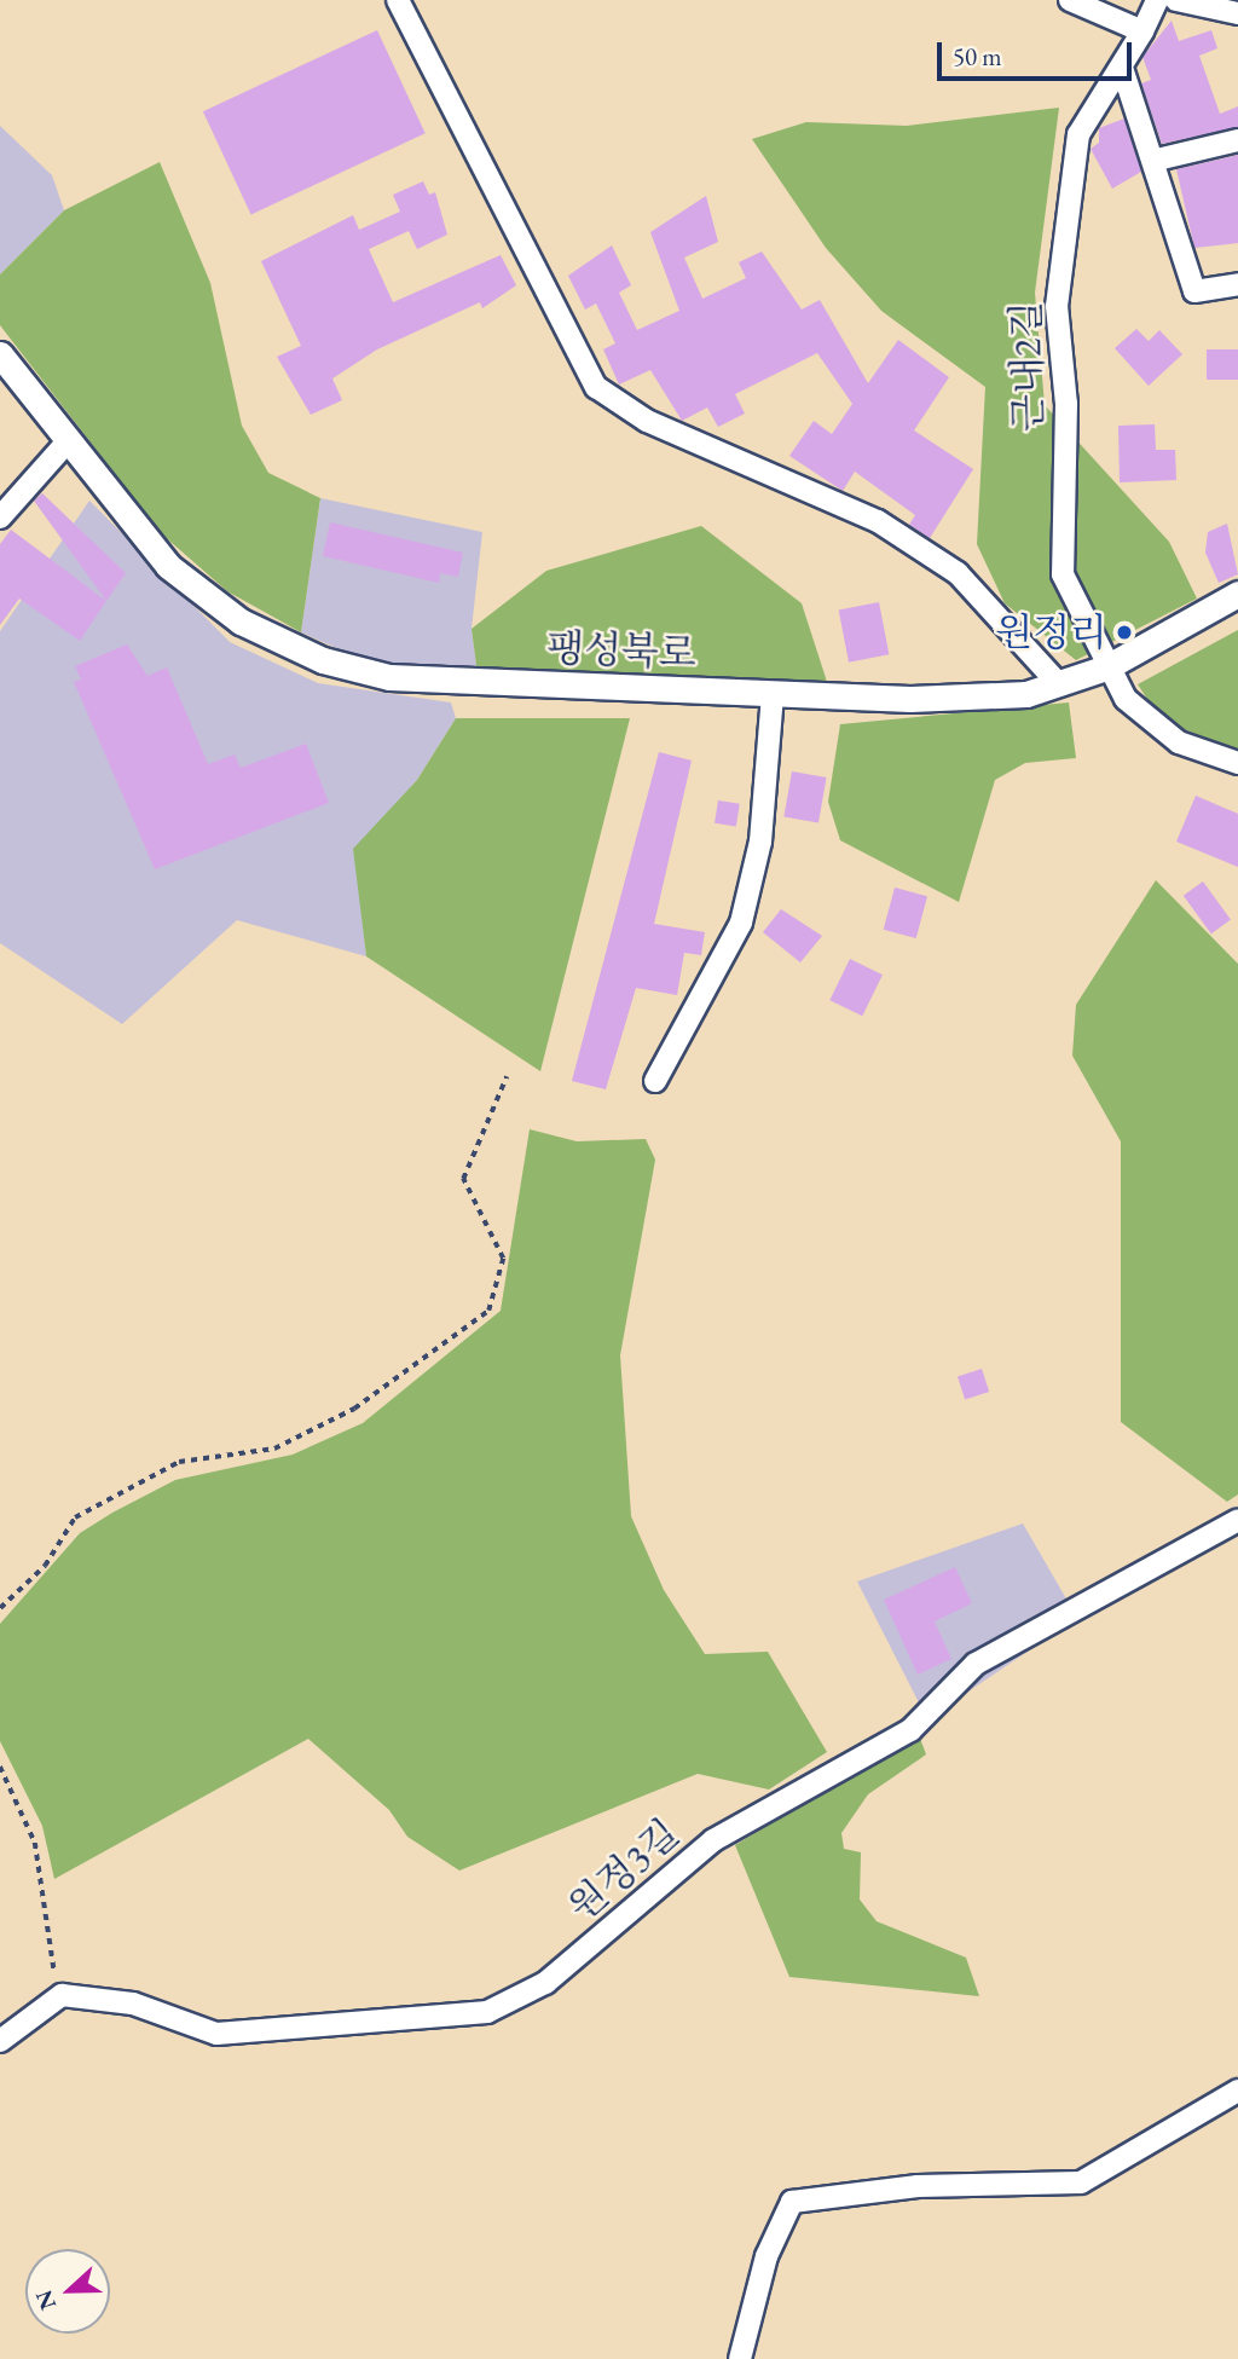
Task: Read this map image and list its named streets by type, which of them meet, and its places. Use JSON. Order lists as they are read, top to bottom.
{
  "streets": {
    "street": ["근내2길", "팽성북로", "원정3길"]
  },
  "crossings": [
    ["근내2길", "팽성북로"]
  ],
  "places": ["원정리"],
  "scale_bar": "50 m",
  "north": "left"
}
